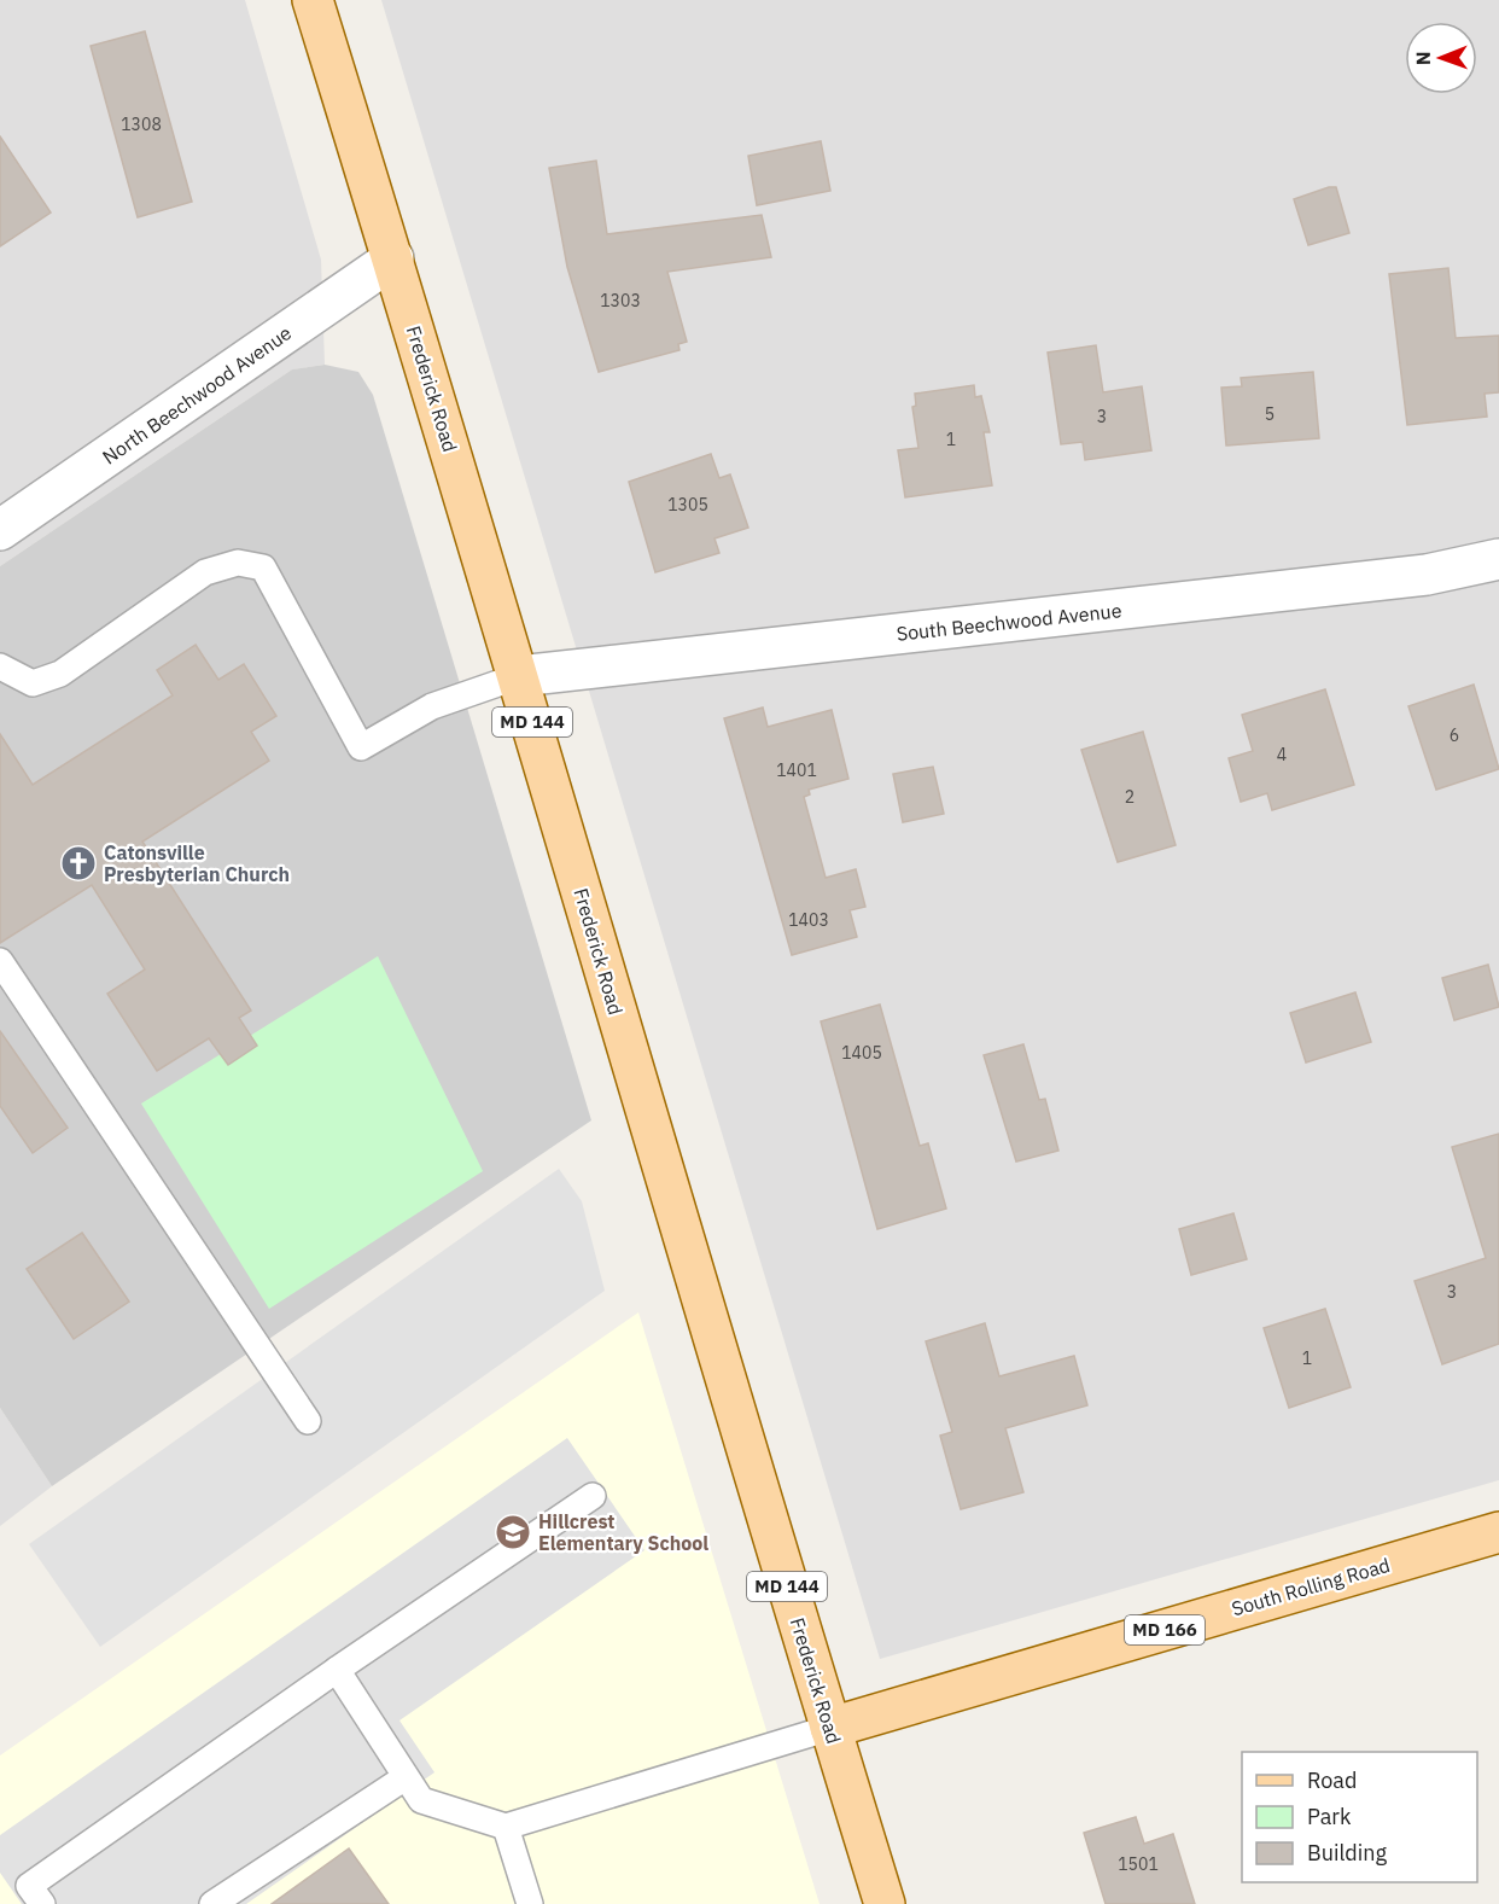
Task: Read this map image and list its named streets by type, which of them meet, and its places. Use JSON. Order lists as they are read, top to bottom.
{
  "streets": {
    "main road": [
      "Frederick Road",
      "MD 144",
      "South Rolling Road",
      "MD 166"
    ],
    "street": ["North Beechwood Avenue", "South Beechwood Avenue"]
  },
  "crossings": [
    ["Frederick Road", "North Beechwood Avenue"],
    ["Frederick Road", "South Beechwood Avenue"],
    ["Frederick Road", "South Rolling Road"]
  ],
  "places": {
    "church": ["Catonsville Presbyterian Church"],
    "school or university": ["Hillcrest Elementary School"]
  },
  "house_numbers": [
    "1308",
    "1303",
    "5",
    "3",
    "1",
    "1305",
    "6",
    "4",
    "1401",
    "2",
    "1403",
    "1405",
    "3",
    "1",
    "1501"
  ],
  "legend": ["Road", "Park", "Building"],
  "north": "left"
}
